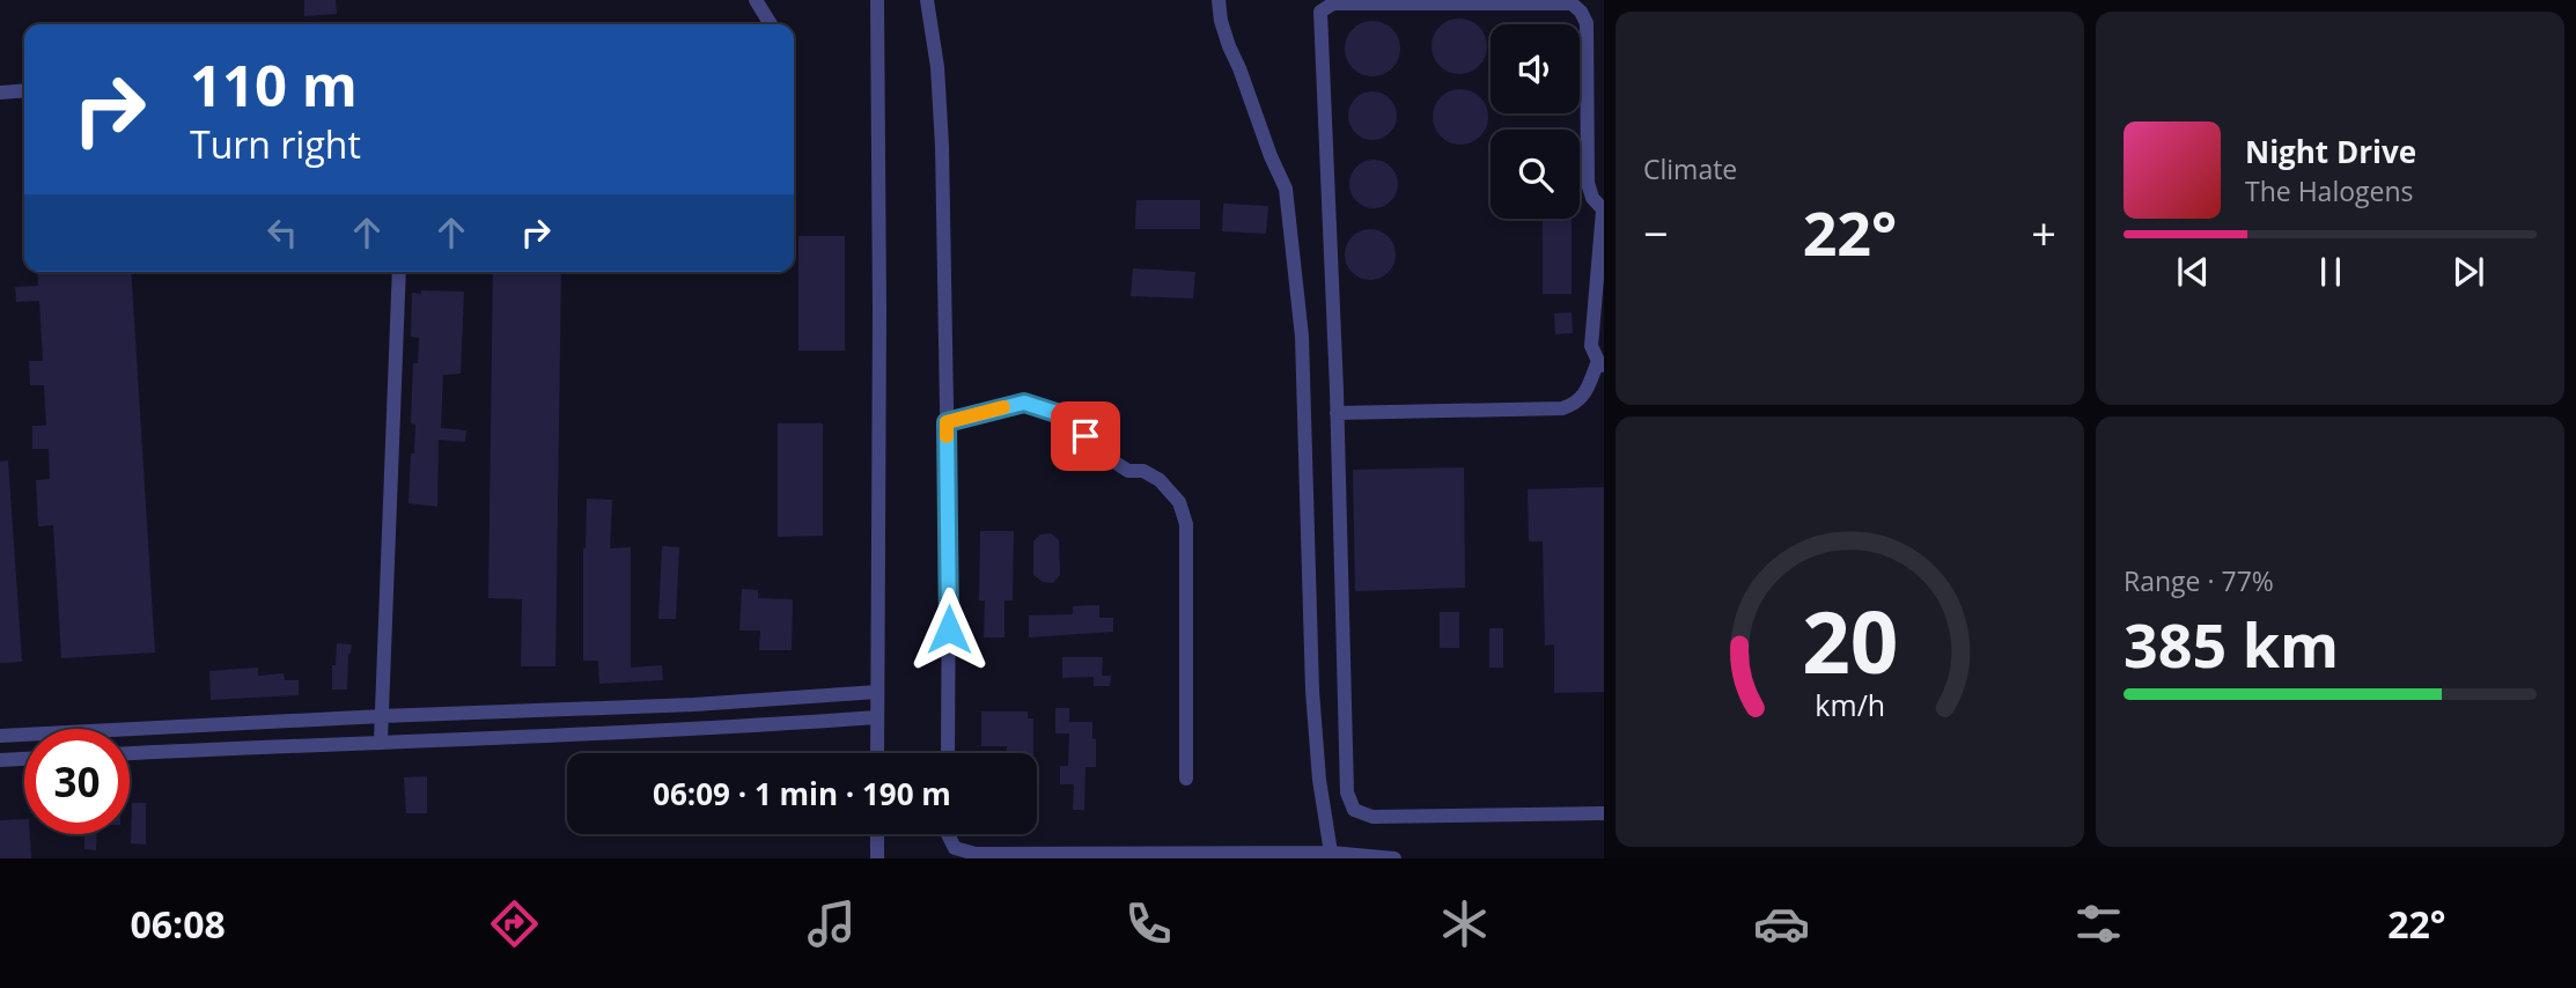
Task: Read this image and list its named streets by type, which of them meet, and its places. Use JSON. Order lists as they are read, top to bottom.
{
  "page": {
    "tile": [
      "Climate",
      ["Range · 77%", "385 km"]
    ],
    "turn": ["110 m", "Turn right"],
    "song": ["Night Drive", "The Halogens"],
    "heat": ["−", "22°", "+"],
    "limit": "30",
    "trip": "06:09 · 1 min · 190 m",
    "tabs": ["06:08", "22°"],
    "gauge": ["20", "km/h"]
  }
}
